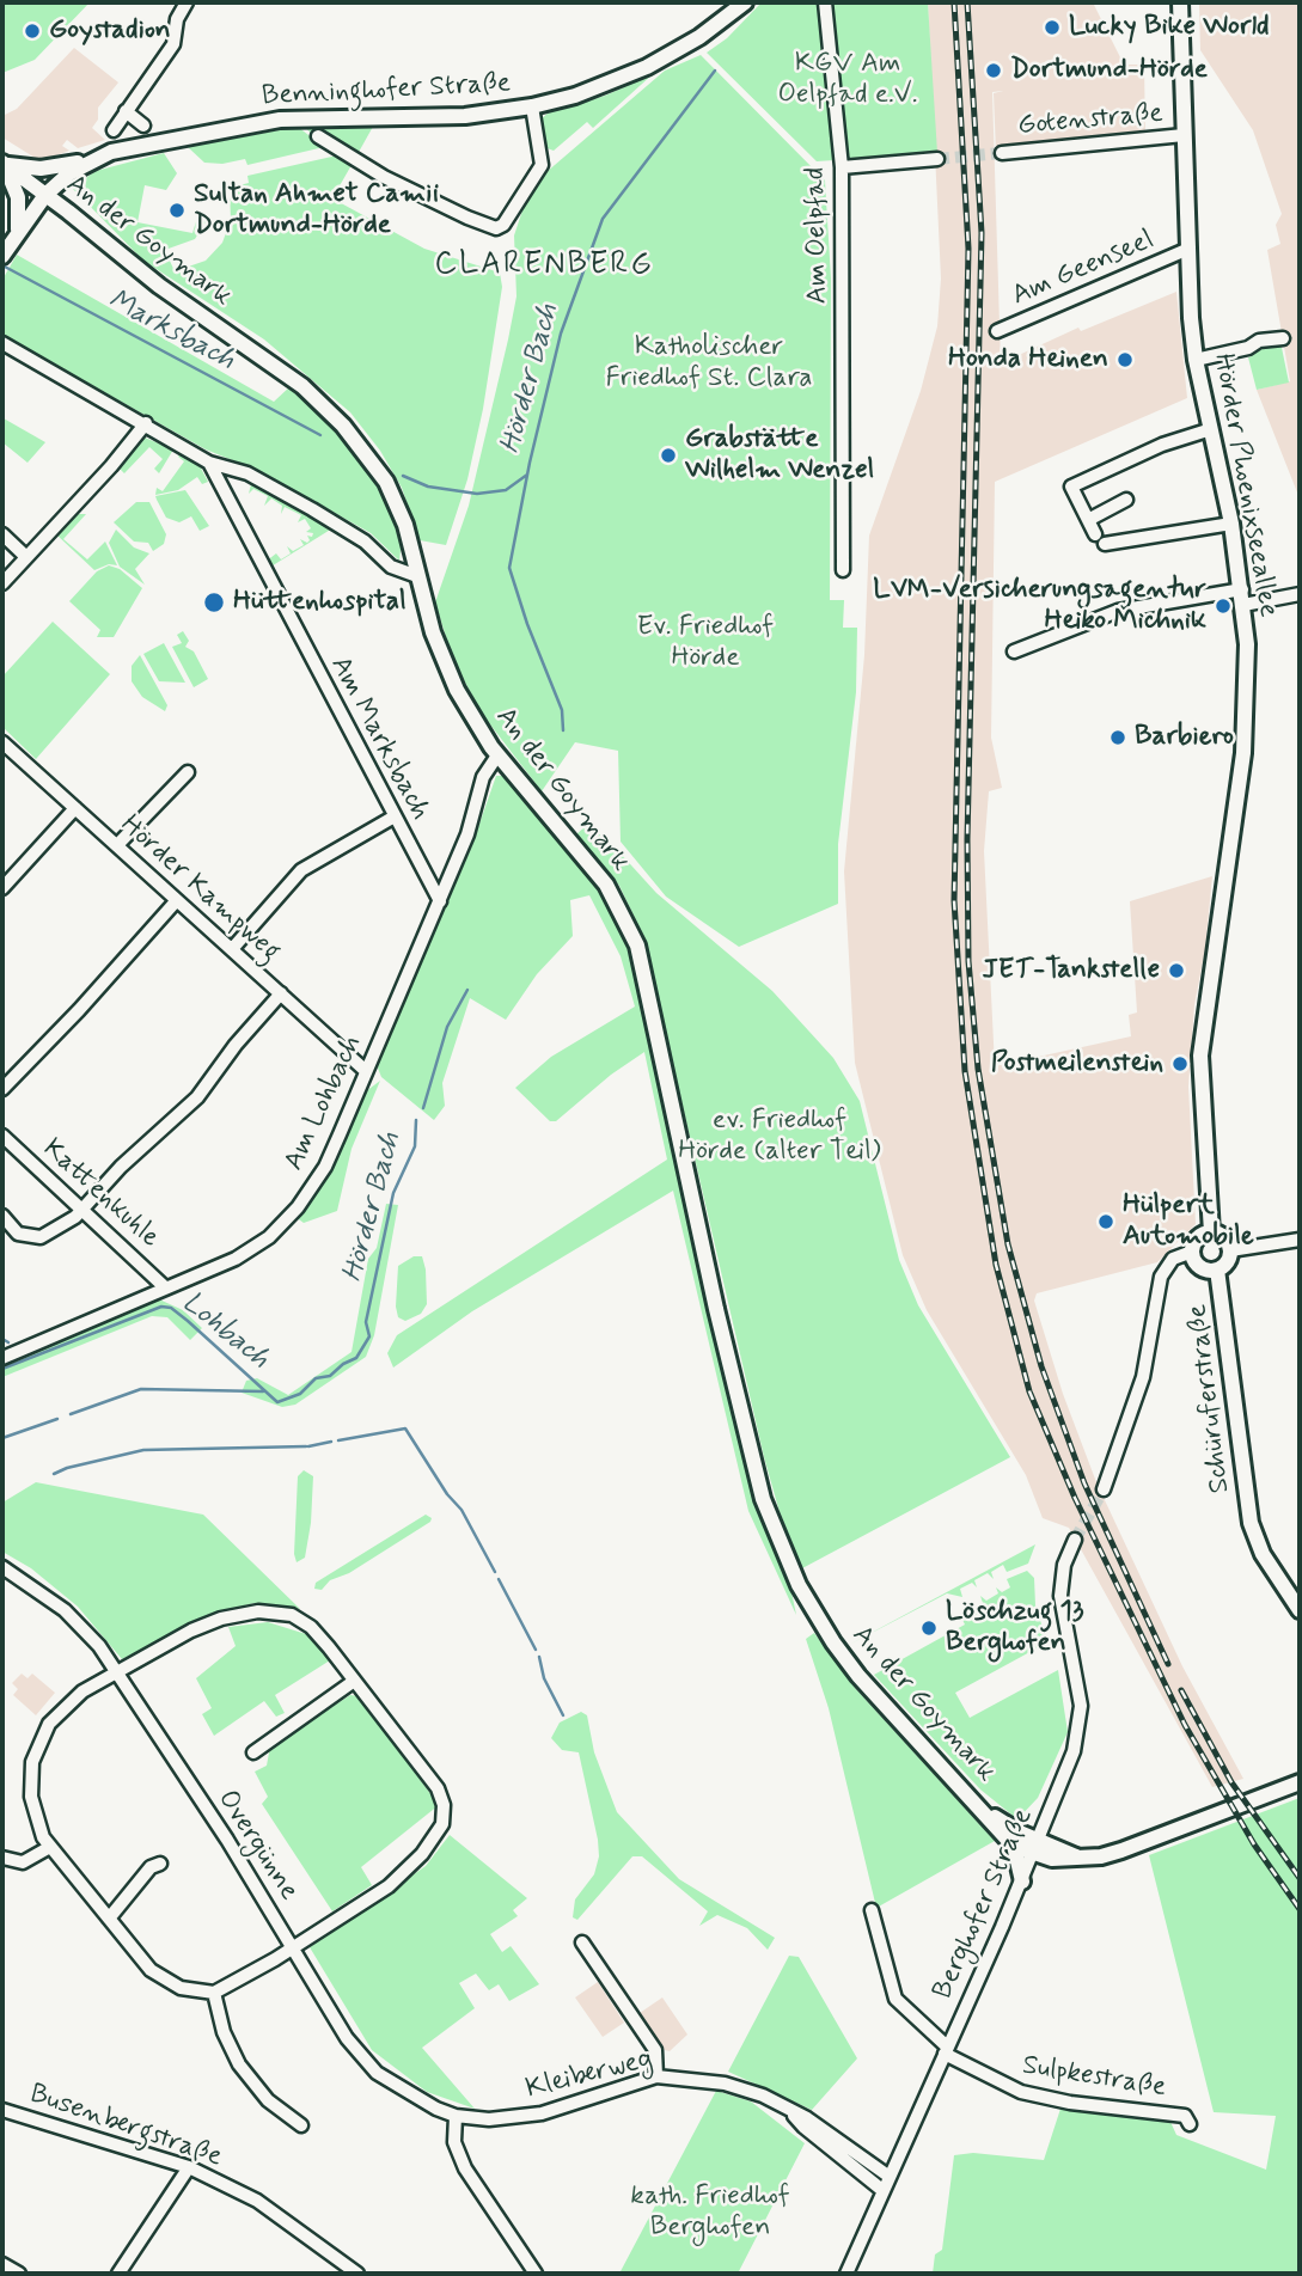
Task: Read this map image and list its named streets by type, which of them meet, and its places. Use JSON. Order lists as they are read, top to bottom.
{
  "streets": {
    "main road": [
      "Benninghofer Straße",
      "An der Goymark",
      "Hörder Phoenixseeallee",
      "Schüruferstraße"
    ],
    "street": [
      "Gotenstraße",
      "Am Oelpfad",
      "Am Geenseel",
      "Am Marksbach",
      "Hörder Kampweg",
      "Am Lohbach",
      "Kattenkuhle",
      "Overgünne",
      "Berghofer Straße",
      "Kleiberweg",
      "Sulpkestraße",
      "Busenbergstraße"
    ]
  },
  "crossings": [
    ["Benninghofer Straße", "An der Goymark"],
    ["Gotenstraße", "Hörder Phoenixseeallee"],
    ["An der Goymark", "Am Lohbach"],
    ["An der Goymark", "Berghofer Straße"],
    ["Am Geenseel", "Hörder Phoenixseeallee"],
    ["Hörder Phoenixseeallee", "Schüruferstraße"],
    ["Am Marksbach", "Am Lohbach"],
    ["Hörder Kampweg", "Am Lohbach"],
    ["Am Lohbach", "Kattenkuhle"],
    ["Overgünne", "Kleiberweg"],
    ["Berghofer Straße", "Kleiberweg"],
    ["Berghofer Straße", "Sulpkestraße"]
  ],
  "districts": ["CLARENBERG"],
  "water": ["Marksbach", "Hörder Bach", "Lohbach"],
  "parks": [
    "KGV Am Oelpfad e.V.",
    "Katholischer Friedhof St. Clara",
    "Ev. Friedhof Hörde",
    "ev. Friedhof Hörde (alter Teil)",
    "kath. Friedhof Berghofen"
  ],
  "places": [
    "Lucky Bike World",
    "Goystadion",
    "Dortmund-Hörde",
    "Sultan Ahmet Camii Dortmund-Hörde",
    "Honda Heinen",
    "Grabstätte Wilhelm Wenzel",
    "Hüttenhospital",
    "LVM-Versicherungsagentur Heiko Michnik",
    "Barbiero",
    "JET-Tankstelle",
    "Postmeilenstein",
    "Hülpert Automobile",
    "Löschzug 13 Berghofen"
  ]
}
